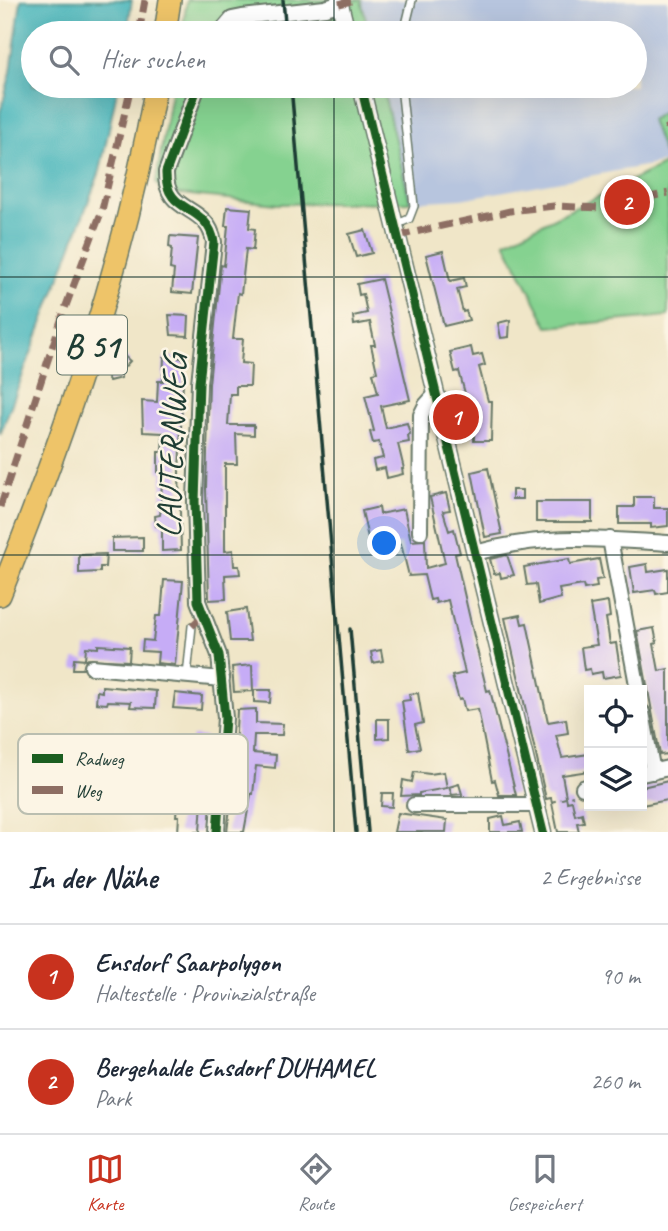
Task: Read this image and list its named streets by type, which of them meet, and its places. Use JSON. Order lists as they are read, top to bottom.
{
  "streets": {
    "main road": ["B 51"],
    "street": ["LAUTERNWEG"]
  },
  "legend": ["Radweg", "Weg"],
  "page": {
    "search": "Hier suchen",
    "pins": ["2", "1"],
    "heading": ["In der Nähe", "2 Ergebnisse"],
    "list": [
      {
        "mark": "1",
        "name": "Ensdorf Saarpolygon",
        "note": "Haltestelle · Provinzialstraße",
        "value": "90 m"
      },
      {
        "mark": "2",
        "name": "Bergehalde Ensdorf DUHAMEL",
        "note": "Park",
        "value": "260 m"
      }
    ],
    "nav": ["Karte", "Route", "Gespeichert"]
  }
}
